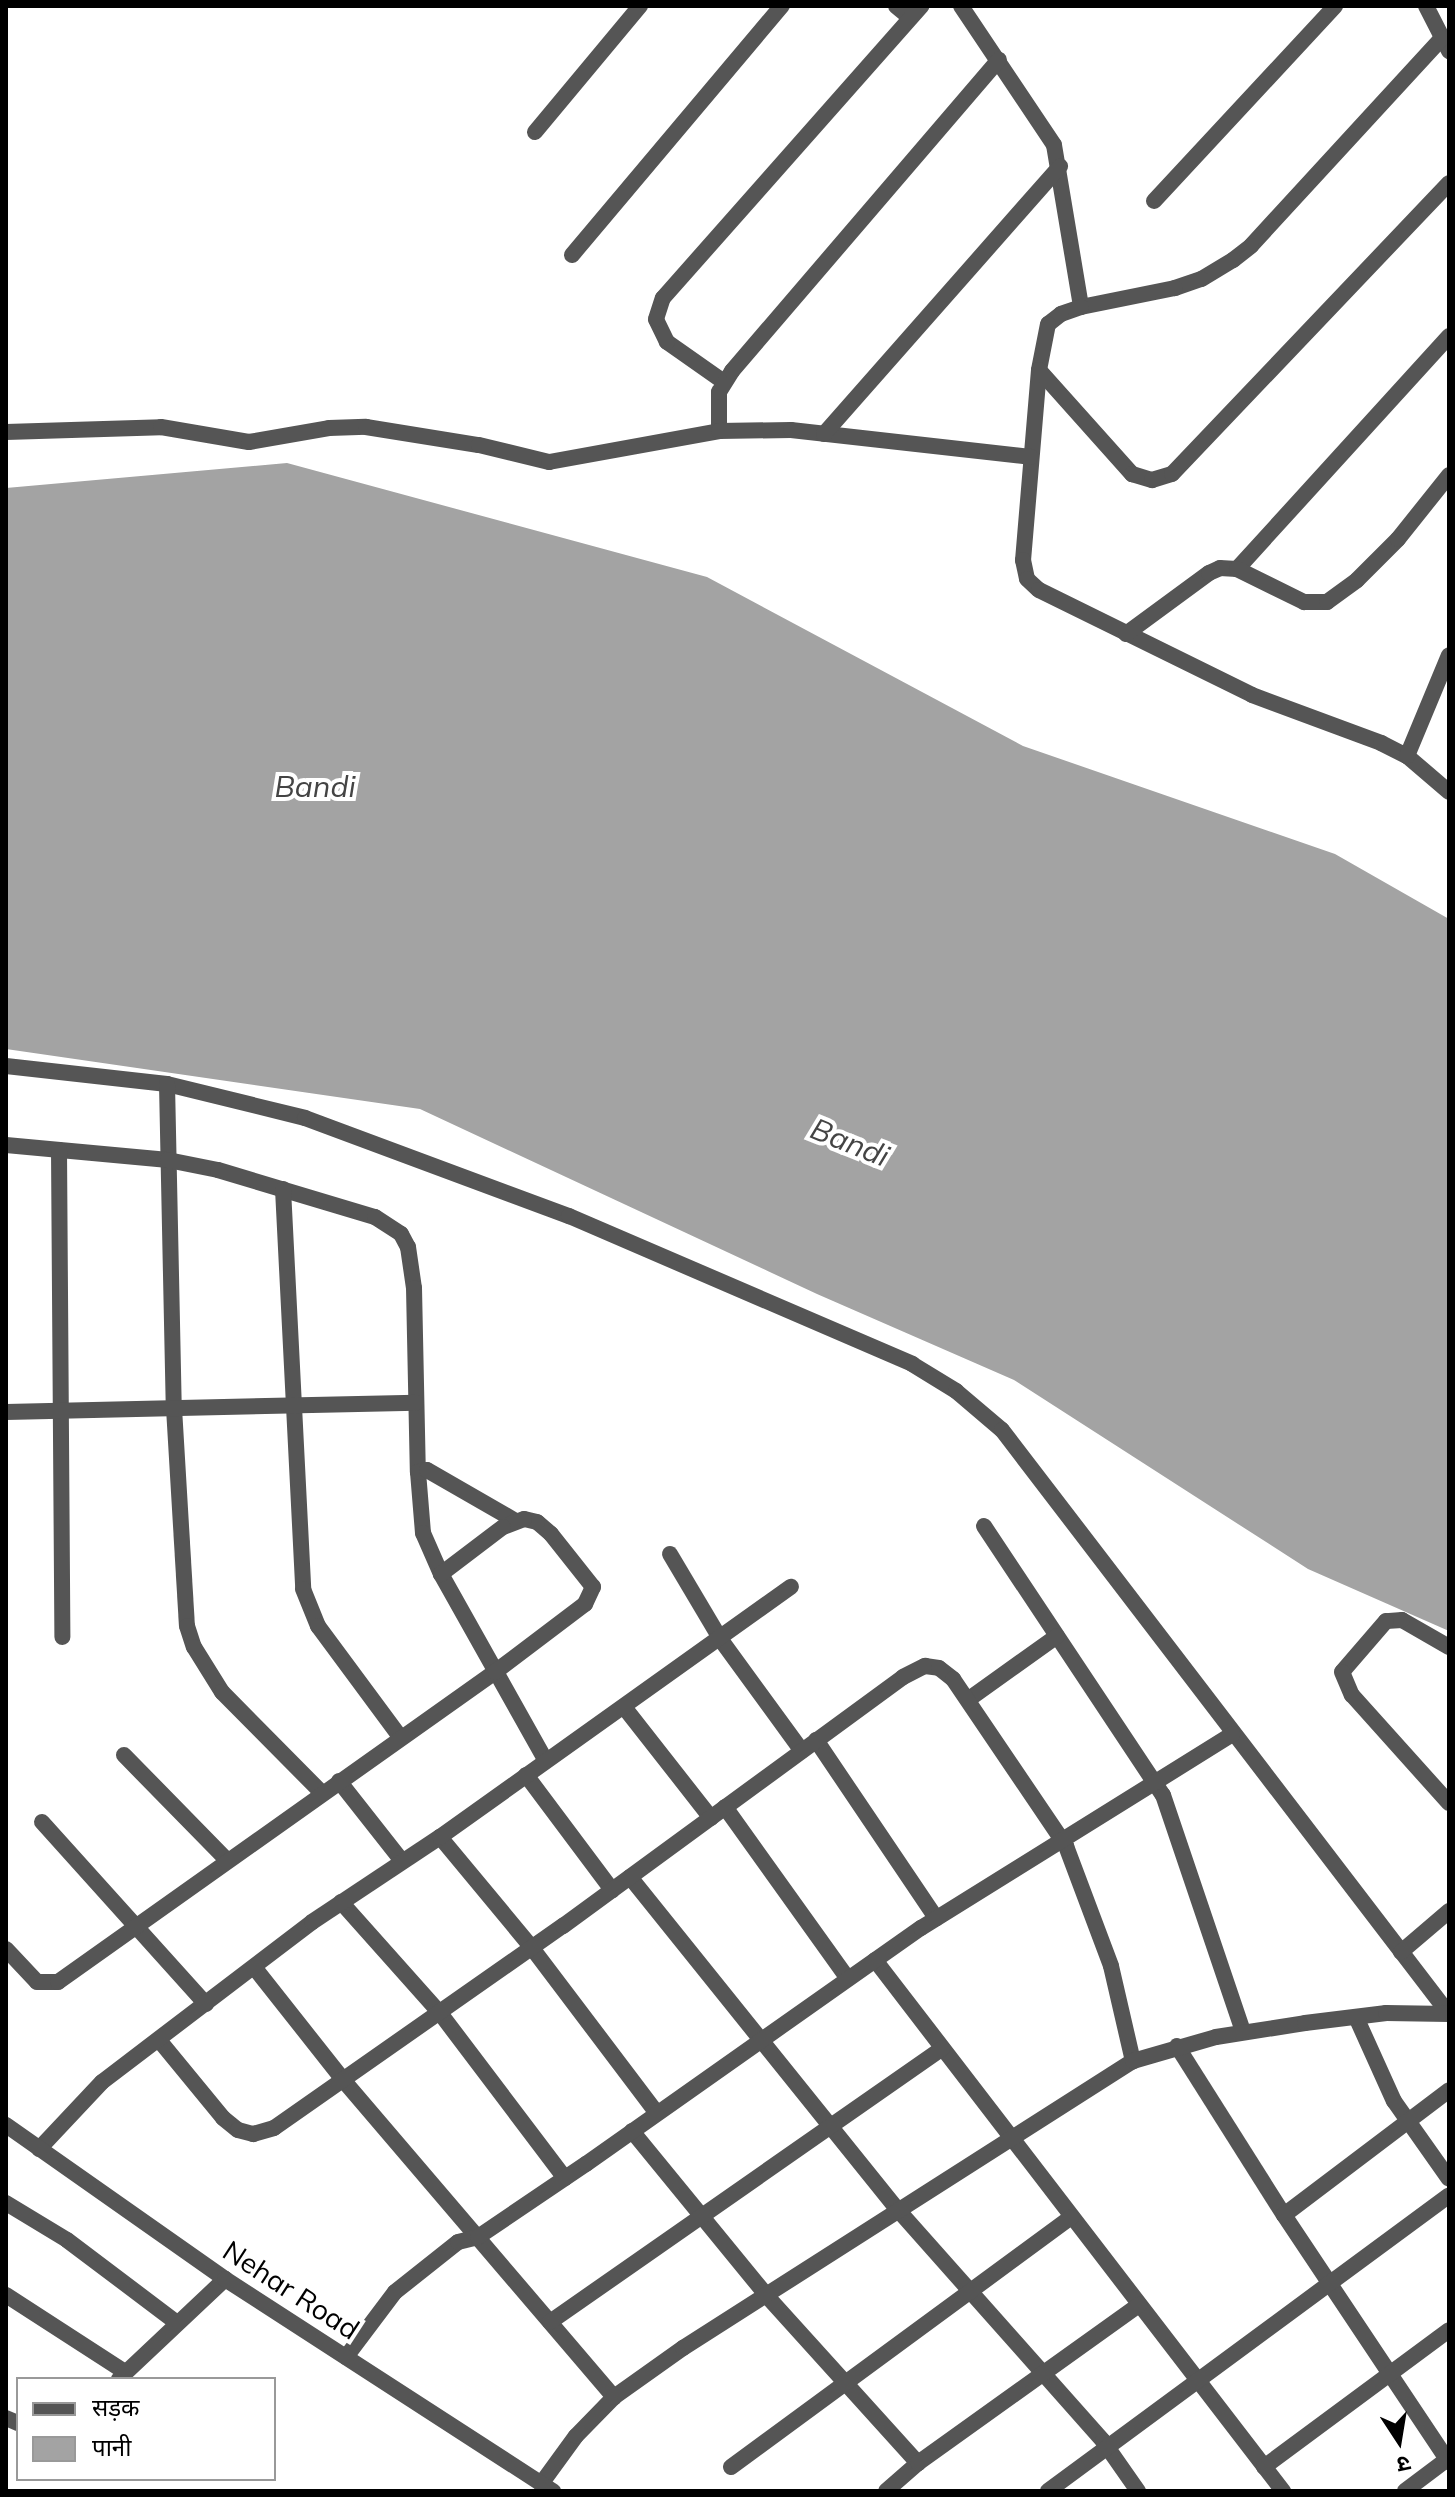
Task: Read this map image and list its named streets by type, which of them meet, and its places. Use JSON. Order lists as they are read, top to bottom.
{
  "streets": {
    "street": ["Nehar Road"]
  },
  "water": ["Bandi"],
  "legend": ["सड़क", "पानी"],
  "north": "bottom"
}
